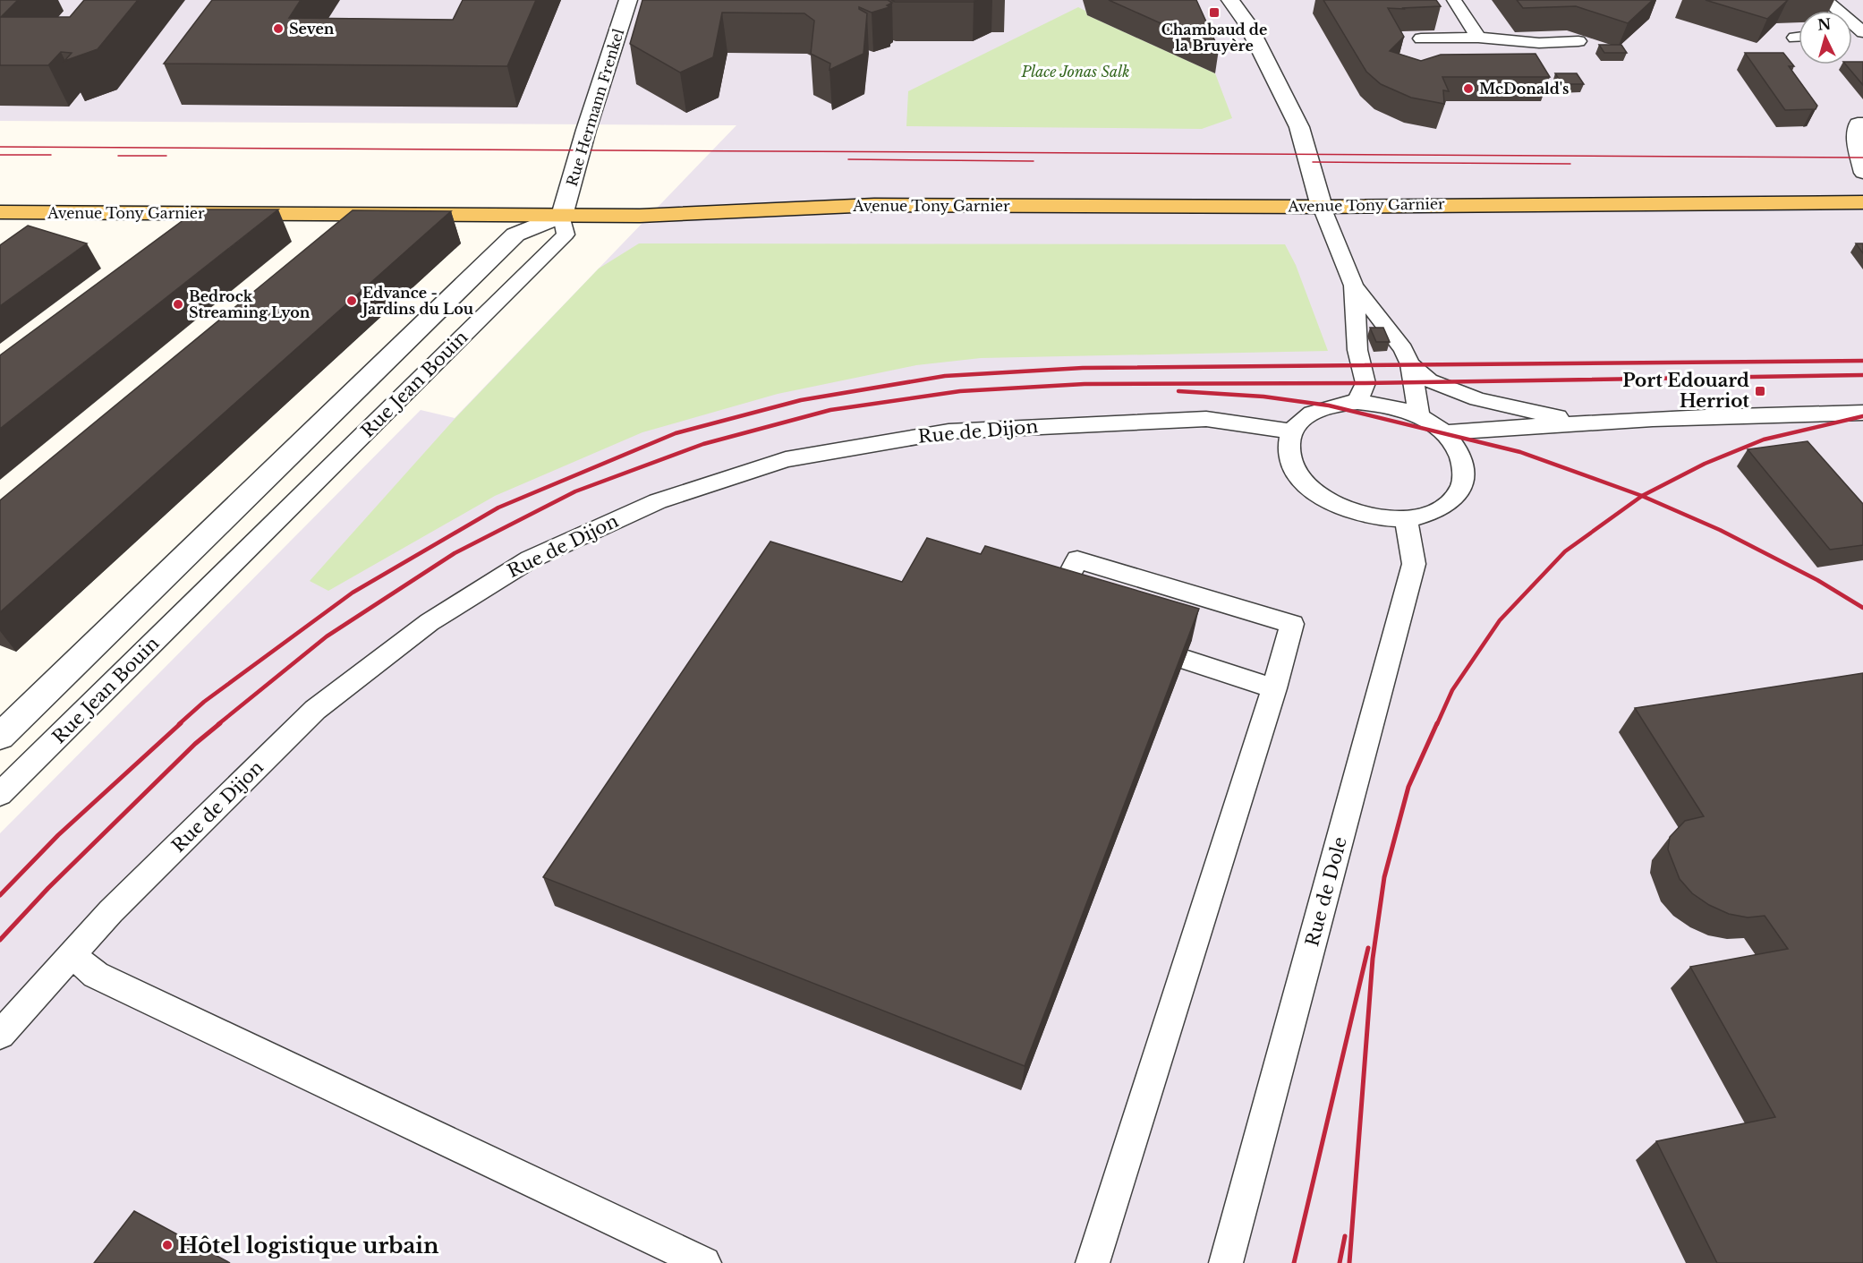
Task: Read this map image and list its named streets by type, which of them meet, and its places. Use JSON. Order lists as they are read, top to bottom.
{
  "streets": {
    "main road": ["Avenue Tony Garnier"],
    "street": ["Rue Hermann Frenkel", "Rue Jean Bouin"],
    "lane": ["Rue de Dijon", "Rue de Dole"]
  },
  "crossings": [
    ["Rue Hermann Frenkel", "Avenue Tony Garnier"],
    ["Rue Hermann Frenkel", "Rue Jean Bouin"],
    ["Avenue Tony Garnier", "Rue Jean Bouin"],
    ["Rue de Dijon", "Rue de Dole"]
  ],
  "parks": ["Place Jonas Salk"],
  "places": {
    "transit": ["Chambaud de la Bruyère", "Port Edouard Herriot"],
    "other": [
      "Seven",
      "McDonald's",
      "Edvance - Jardins du Lou",
      "Bedrock Streaming Lyon",
      "Hôtel logistique urbain"
    ]
  },
  "north": "top"
}
